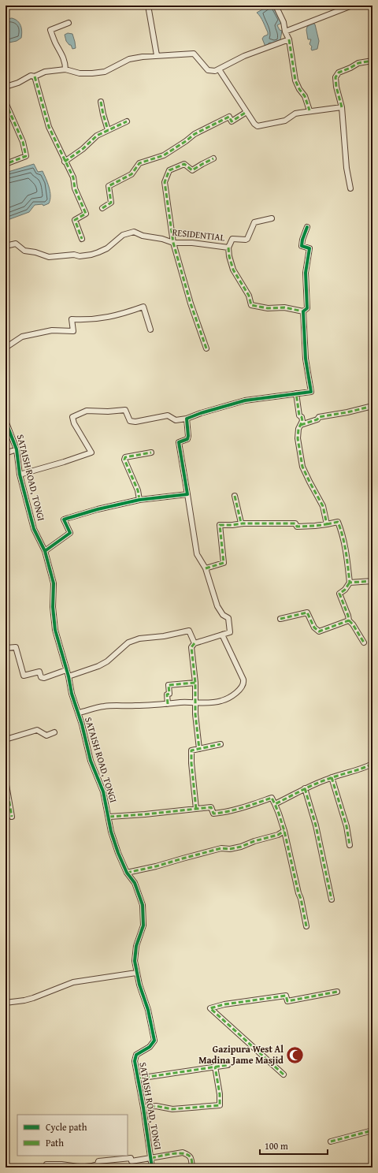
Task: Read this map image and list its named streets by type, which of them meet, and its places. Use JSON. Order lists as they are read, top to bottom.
{
  "streets": {
    "street": ["RESIDENTIAL", "SATAISH ROAD, TONGI"]
  },
  "places": {
    "mosque": ["Gazipura West Al Madina Jame Masjid"]
  },
  "legend": ["Cycle path", "Path"],
  "scale_bar": "100 m"
}
